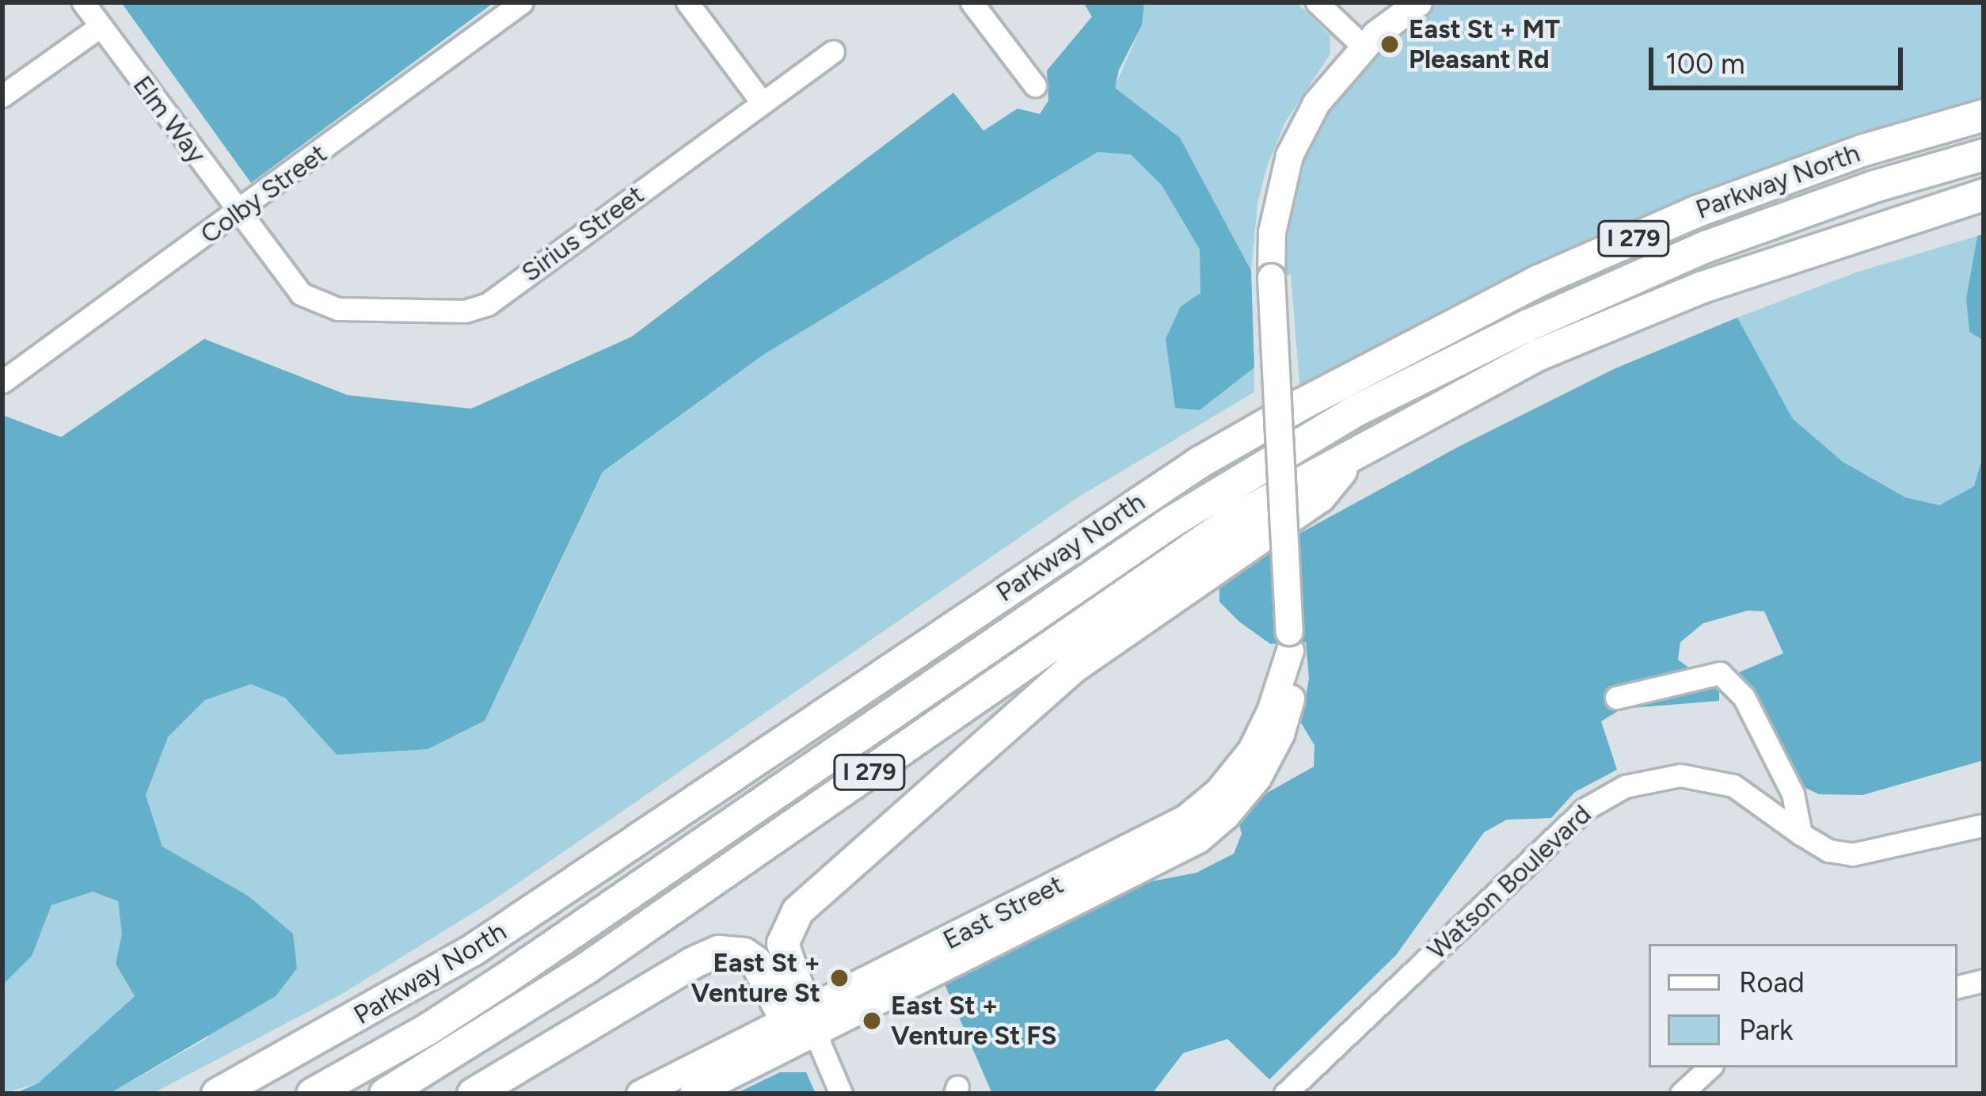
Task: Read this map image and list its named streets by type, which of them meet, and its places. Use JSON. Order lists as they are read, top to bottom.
{
  "streets": {
    "highway": ["Parkway North", "I 279"],
    "main road": ["East Street"],
    "street": [
      "Elm Way",
      "Colby Street",
      "Sirius Street",
      "Watson Boulevard"
    ]
  },
  "crossings": [
    ["Elm Way", "Colby Street"],
    ["Elm Way", "Sirius Street"]
  ],
  "places": ["East St + MT Pleasant Rd", "East St + Venture St", "East St + Venture St FS"],
  "legend": ["Road", "Park"],
  "scale_bar": "100 m"
}
